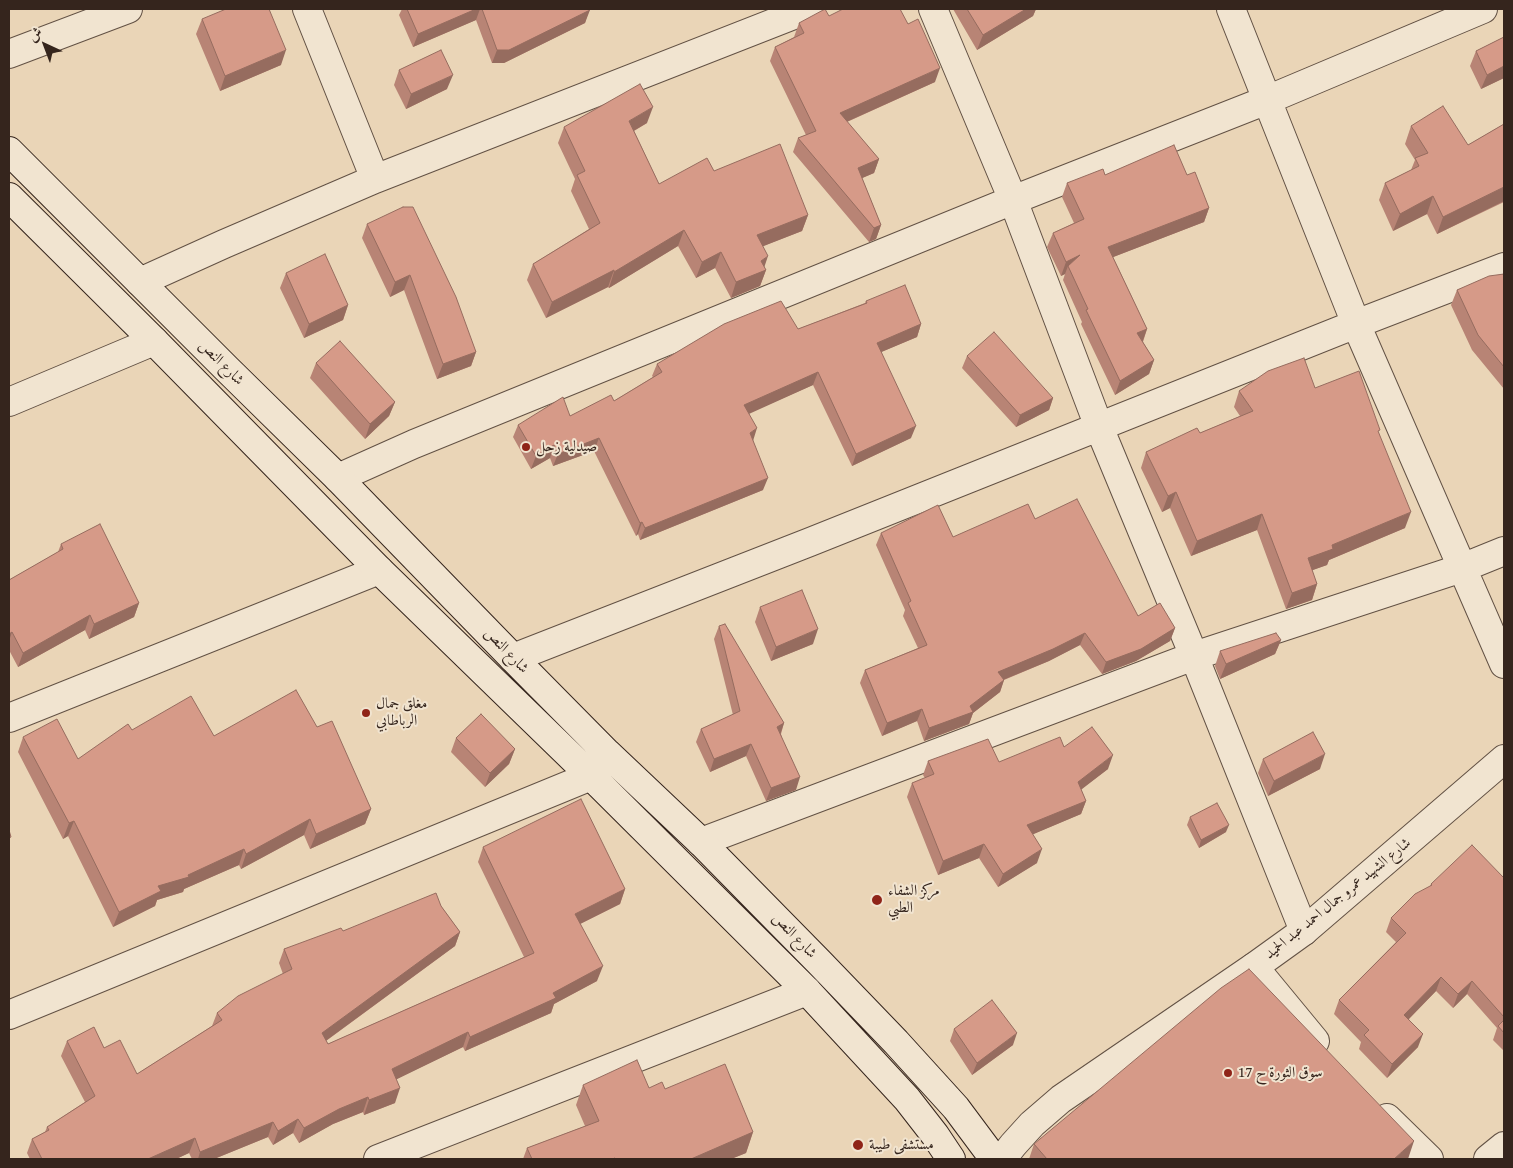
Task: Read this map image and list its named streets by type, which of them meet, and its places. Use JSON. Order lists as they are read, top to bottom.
{
  "streets": {
    "street": ["شارع النص", "شارع الشهيد عمرو جمال احمد عبد الحميد"]
  },
  "places": [
    "صيدلية زحل",
    "مغلق جمال الرباطابي",
    "مركز الشفاء الطبي",
    "سوق الثورة ح 17",
    "مستشفى طيبة"
  ],
  "north": "top left"
}
